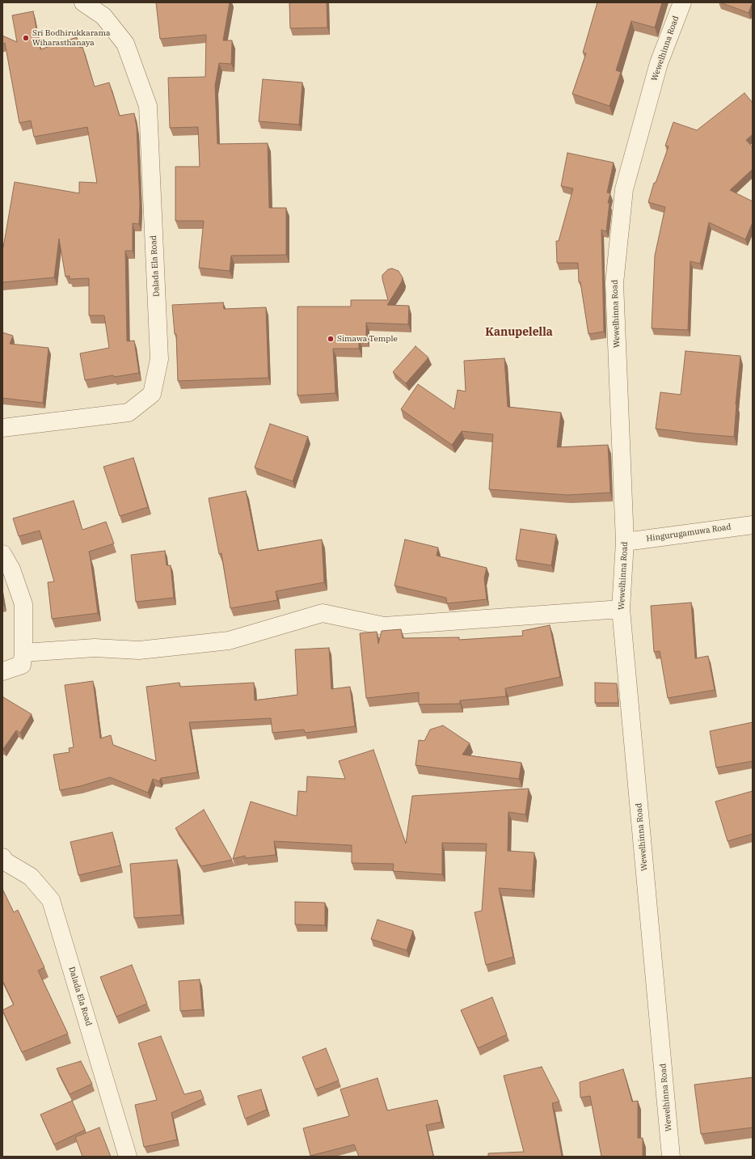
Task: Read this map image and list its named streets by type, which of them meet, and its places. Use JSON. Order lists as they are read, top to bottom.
{
  "streets": {
    "street": ["Wewelhinna Road", "Dalada Ela Road", "Hingurugamuwa Road"]
  },
  "crossings": [
    ["Wewelhinna Road", "Hingurugamuwa Road"]
  ],
  "districts": ["Kanupelella"],
  "places": ["Sri Bodhirukkarama Wiharasthanaya", "Simawa Temple"]
}
